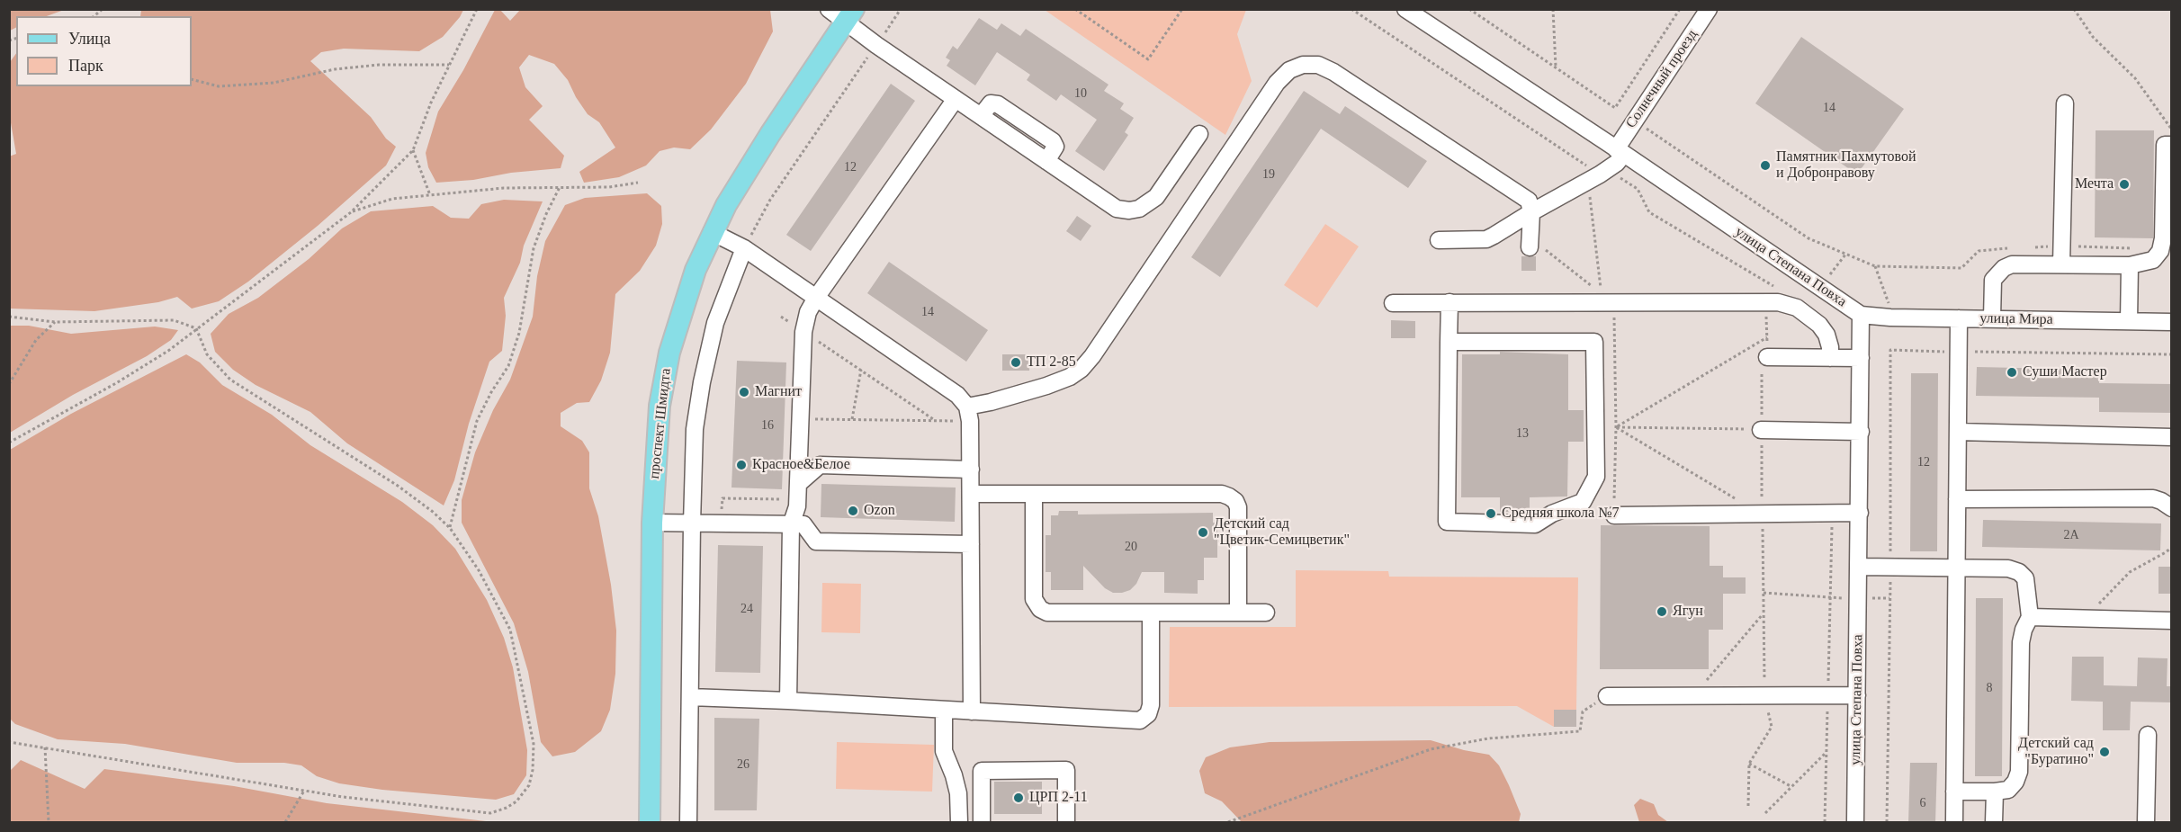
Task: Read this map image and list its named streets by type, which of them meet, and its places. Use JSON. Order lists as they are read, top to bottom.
{
  "streets": {
    "main road": ["проспект Шмидта"],
    "street": ["Солнечный проезд", "улица Степана Повха", "улица Мира"]
  },
  "crossings": [
    ["Солнечный проезд", "улица Степана Повха"],
    ["улица Степана Повха", "улица Мира"]
  ],
  "places": [
    "Памятник Пахмутовой и Добронравову",
    "Мечта",
    "ТП 2-85",
    "Суши Мастер",
    "Магнит",
    "Красное&Белое",
    "Ozon",
    "Средняя школа №7",
    "Детский сад \"Цветик-Семицветик\"",
    "Ягун",
    "Детский сад \"Буратино\"",
    "ЦРП 2-11"
  ],
  "house_numbers": [
    "10",
    "14",
    "12",
    "19",
    "14",
    "16",
    "13",
    "12",
    "2А",
    "20",
    "24",
    "8",
    "26",
    "6"
  ],
  "legend": ["Улица", "Парк"]
}
